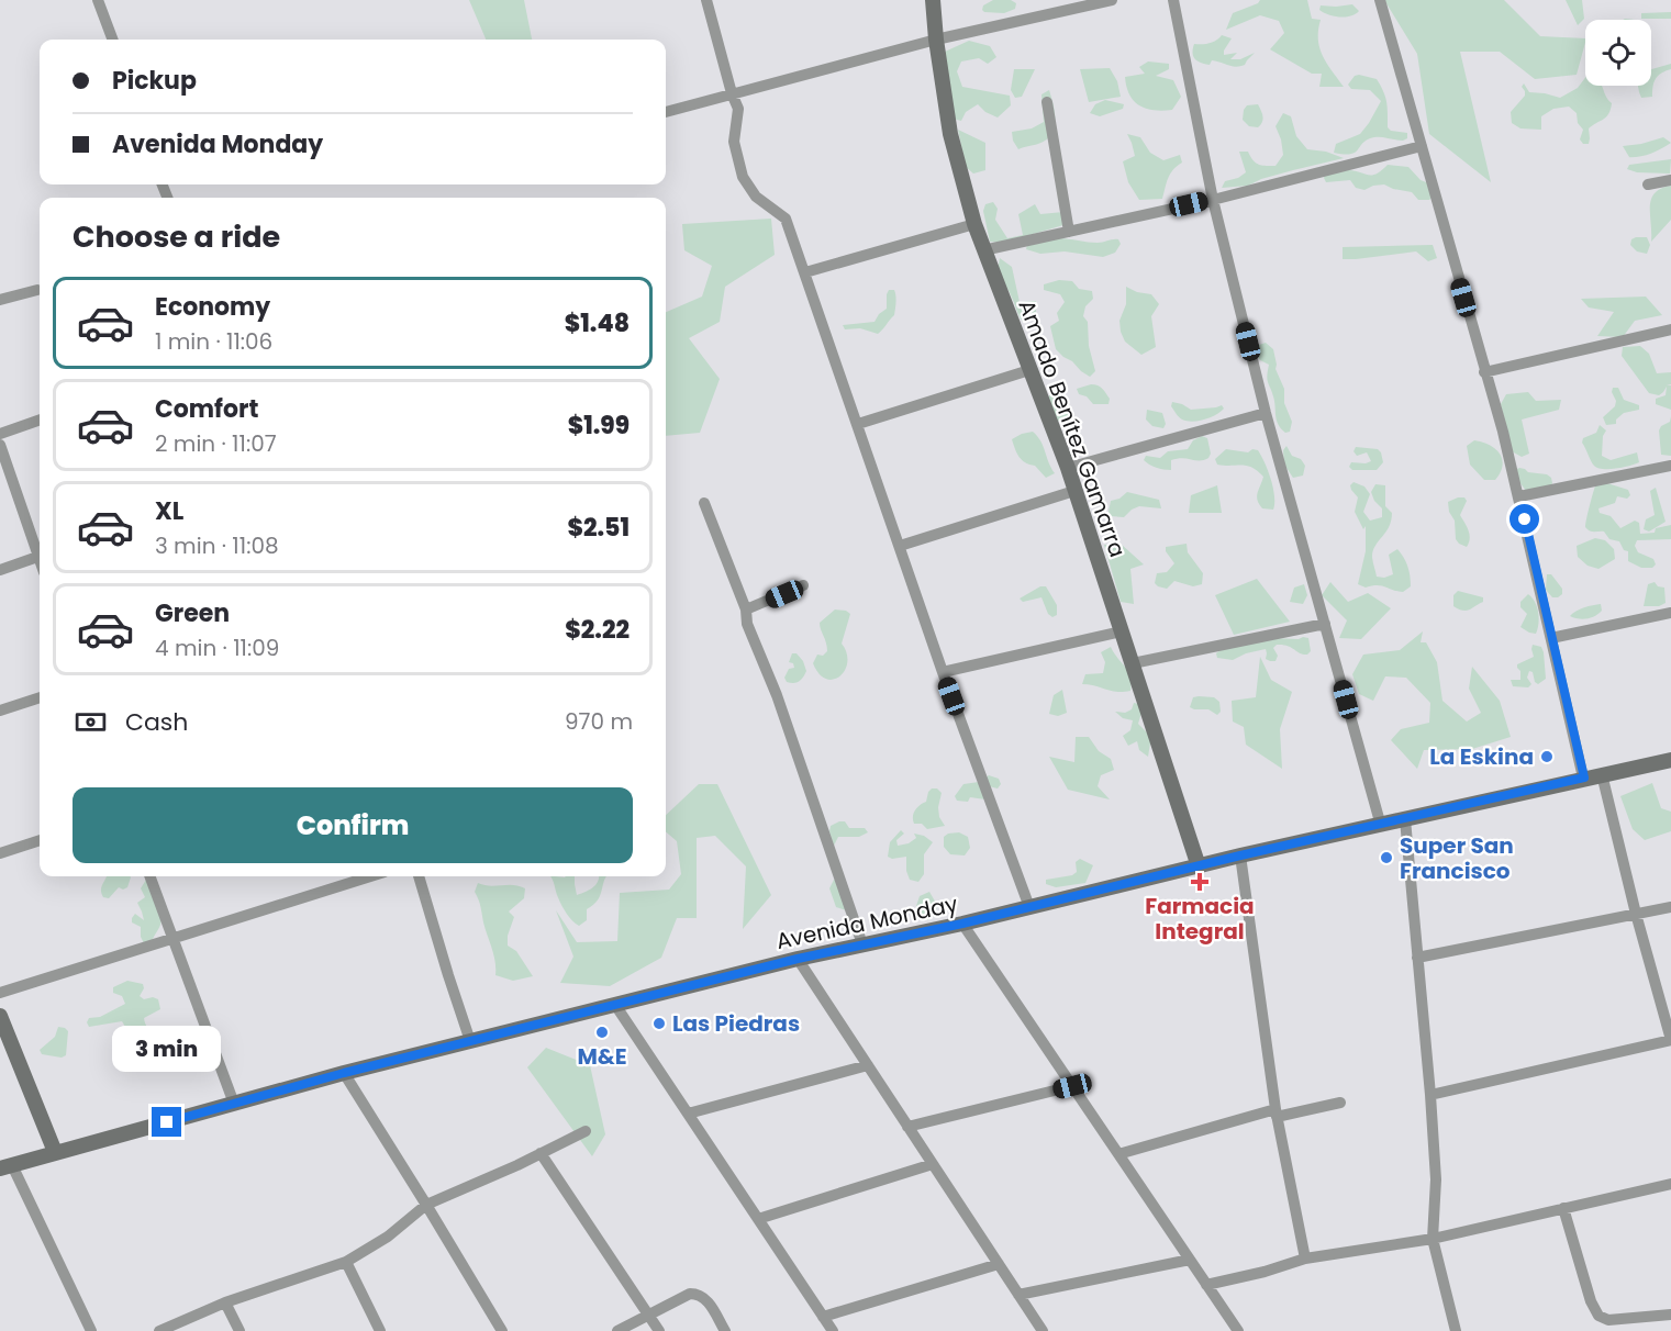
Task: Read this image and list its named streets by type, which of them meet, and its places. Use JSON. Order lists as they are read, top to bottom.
{
  "streets": {
    "main road": ["Amado Benítez Gamarra", "Avenida Monday"]
  },
  "crossings": [
    ["Amado Benítez Gamarra", "Avenida Monday"]
  ],
  "places": {
    "other": [
      "La Eskina",
      "Super San Francisco",
      "Las Piedras",
      "M&E"
    ],
    "health": ["Farmacia Integral"]
  },
  "page": {
    "banner": ["Pickup", "Avenida Monday"],
    "heading": "Choose a ride",
    "list": [
      {
        "name": "Economy",
        "note": "1 min · 11:06",
        "value": "$1.48"
      },
      {
        "name": "Comfort",
        "note": "2 min · 11:07",
        "value": "$1.99"
      },
      {
        "name": "XL",
        "note": "3 min · 11:08",
        "value": "$2.51"
      },
      {
        "name": "Green",
        "note": "4 min · 11:09",
        "value": "$2.22"
      }
    ],
    "pay": ["Cash", "970 m"],
    "buttons": "Confirm",
    "bubble": "3 min"
  }
}
